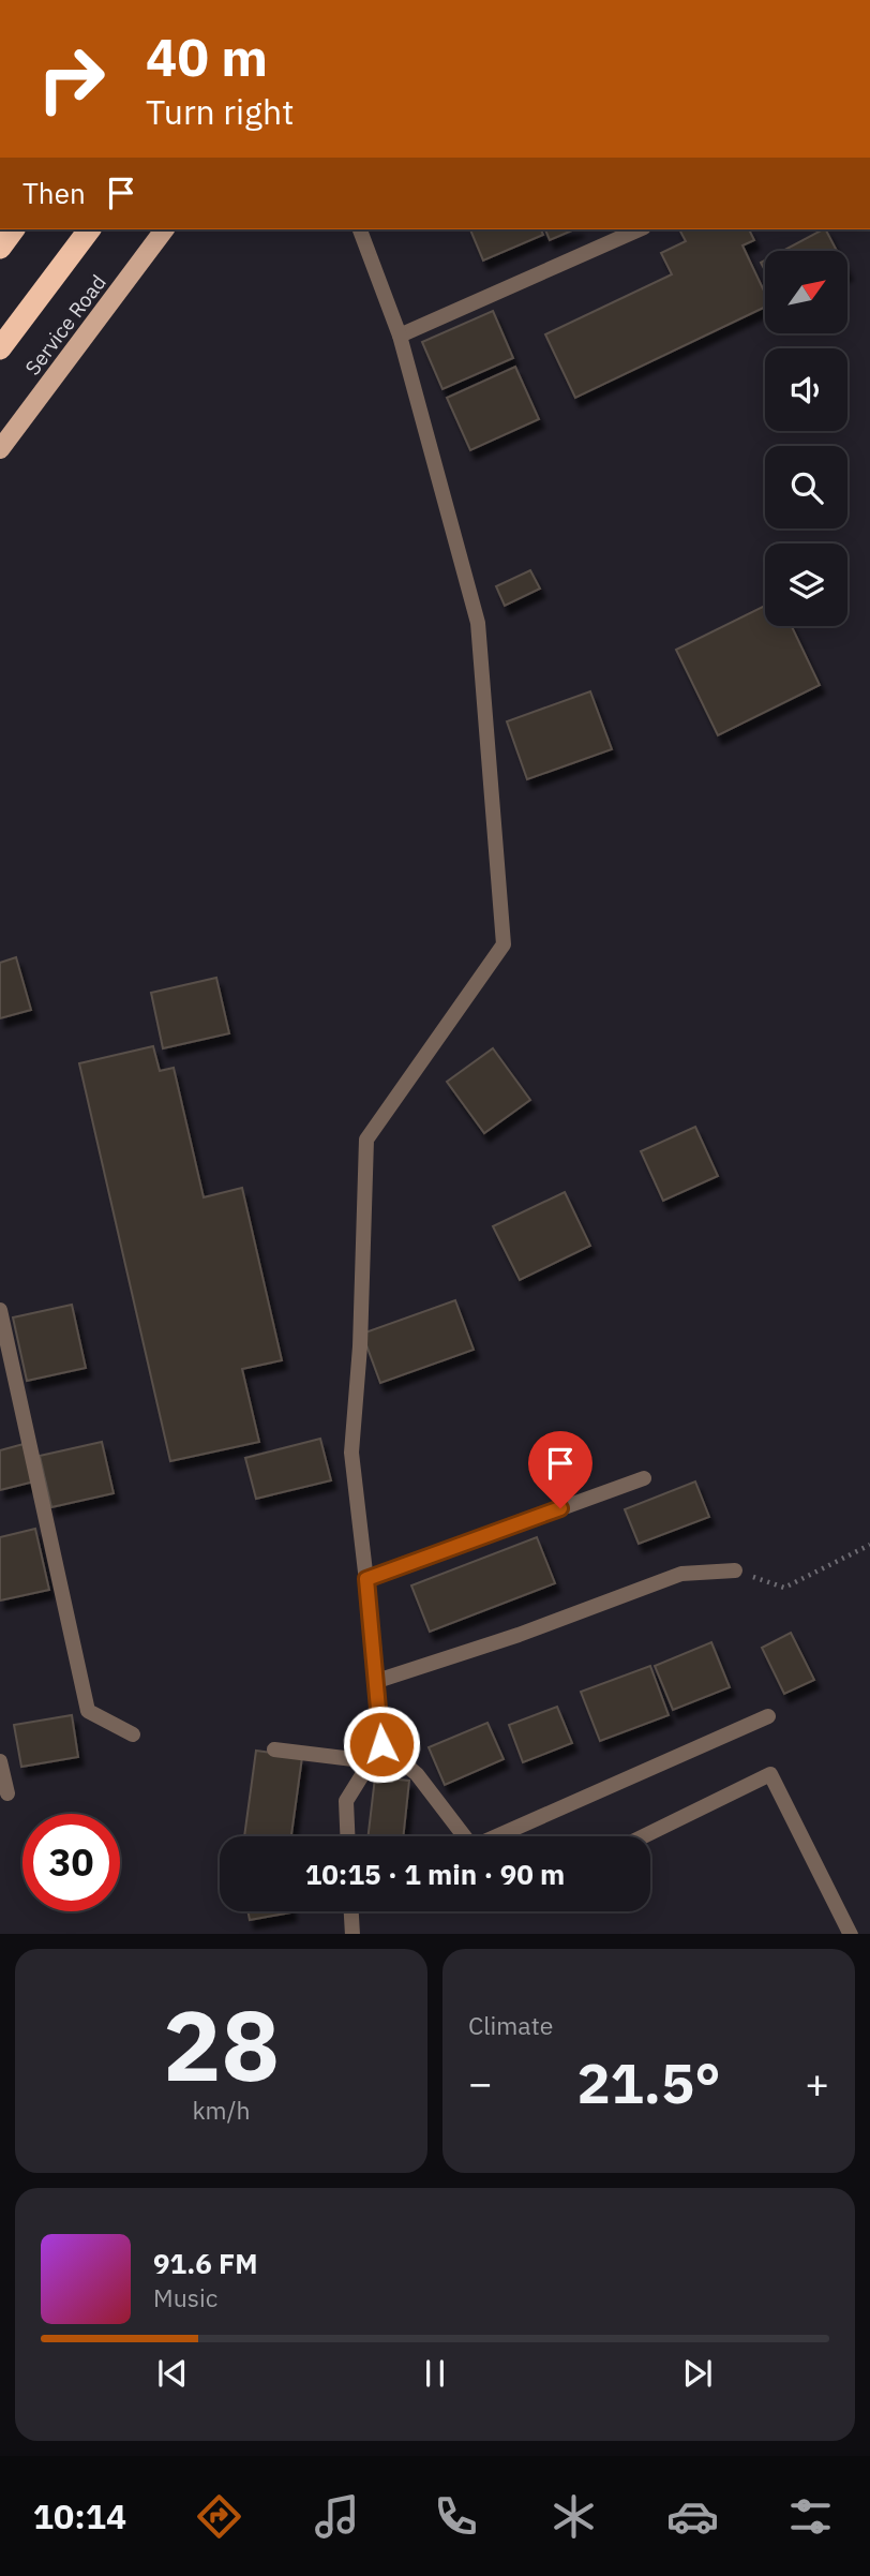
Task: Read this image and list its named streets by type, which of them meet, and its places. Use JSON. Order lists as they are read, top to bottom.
{
  "streets": {
    "main road": ["Service Road"]
  },
  "north": "top right",
  "page": {
    "turn": ["40 m", "Turn right"],
    "then": "Then",
    "limit": "30",
    "trip": "10:15 · 1 min · 90 m",
    "tile": [
      ["28", "km/h"],
      "Climate"
    ],
    "heat": ["−", "21.5°", "+"],
    "song": ["91.6 FM", "Music"],
    "tabs": "10:14"
  }
}
